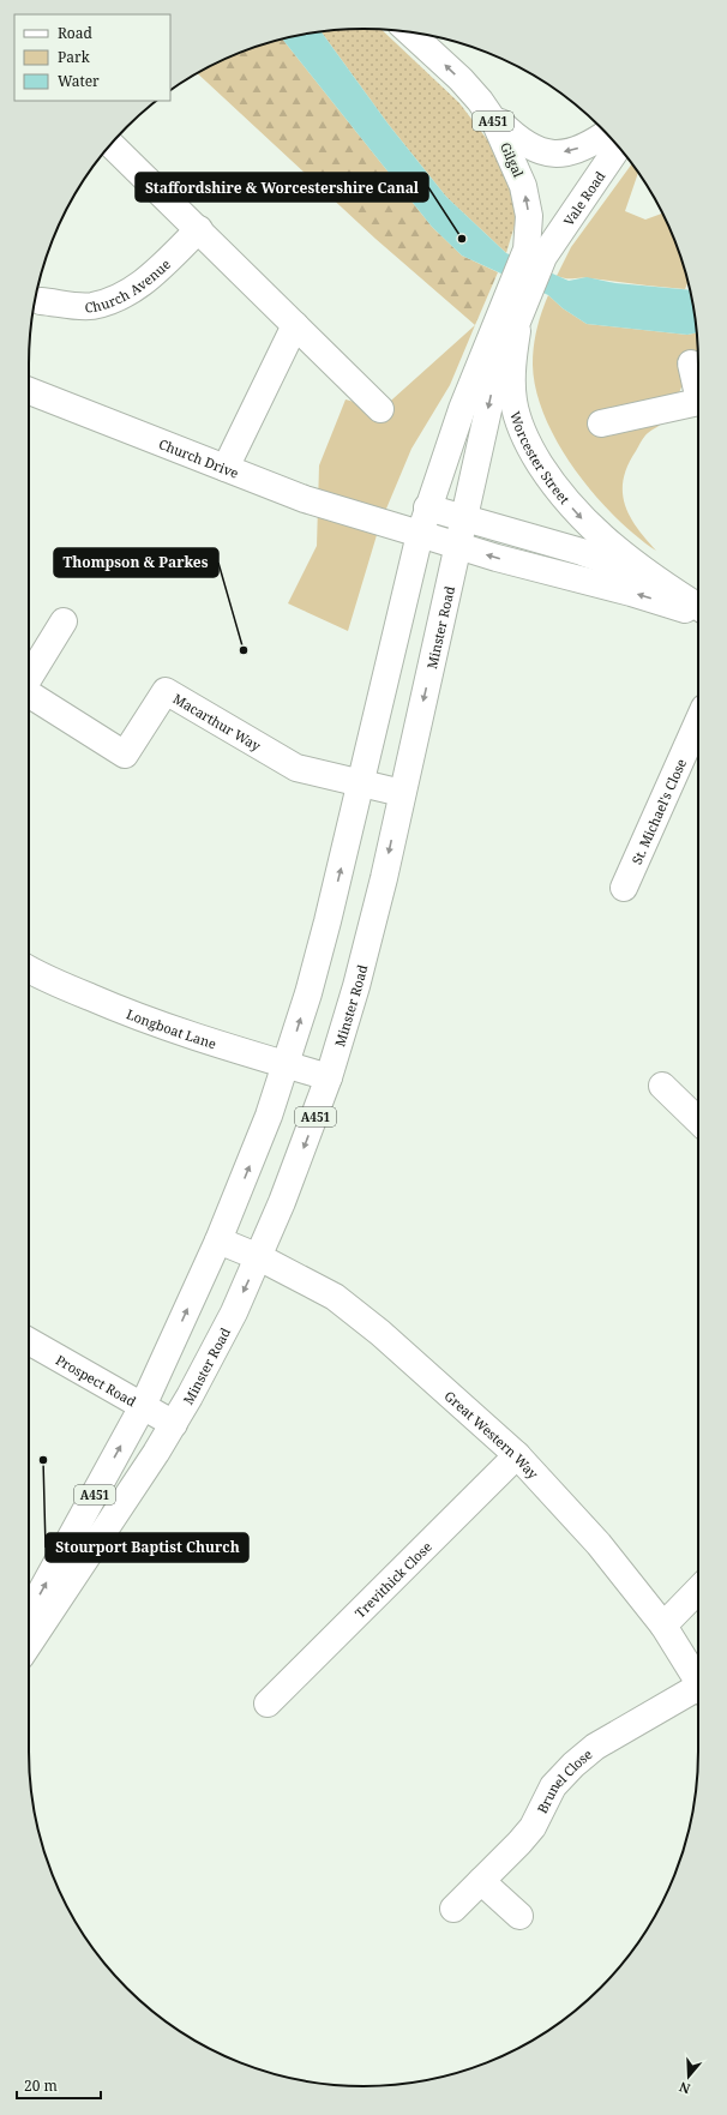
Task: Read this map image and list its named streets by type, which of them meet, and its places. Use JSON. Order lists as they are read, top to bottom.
{
  "streets": {
    "main road": [
      "A451",
      "Gilgal",
      "Vale Road",
      "Church Avenue",
      "Worcester Street",
      "Church Drive",
      "Minster Road",
      "Macarthur Way",
      "St. Michael's Close",
      "Longboat Lane",
      "Prospect Road",
      "Great Western Way",
      "Trevithick Close",
      "Brunel Close"
    ]
  },
  "crossings": [
    ["A451", "Gilgal"],
    ["A451", "Vale Road"],
    ["A451", "Worcester Street"],
    ["A451", "Church Drive"],
    ["A451", "Minster Road"],
    ["A451", "Macarthur Way"],
    ["A451", "Longboat Lane"],
    ["A451", "Prospect Road"],
    ["A451", "Great Western Way"],
    ["Gilgal", "Vale Road"],
    ["Worcester Street", "Minster Road"],
    ["Church Drive", "Minster Road"],
    ["Minster Road", "Macarthur Way"],
    ["Minster Road", "Longboat Lane"],
    ["Minster Road", "Prospect Road"],
    ["Minster Road", "Great Western Way"],
    ["Great Western Way", "Trevithick Close"]
  ],
  "one_way": ["Gilgal"],
  "places": ["Staffordshire & Worcestershire Canal", "Thompson & Parkes", "Stourport Baptist Church"],
  "legend": ["Road", "Park", "Water"],
  "scale_bar": "20 m",
  "north": "bottom"
}
